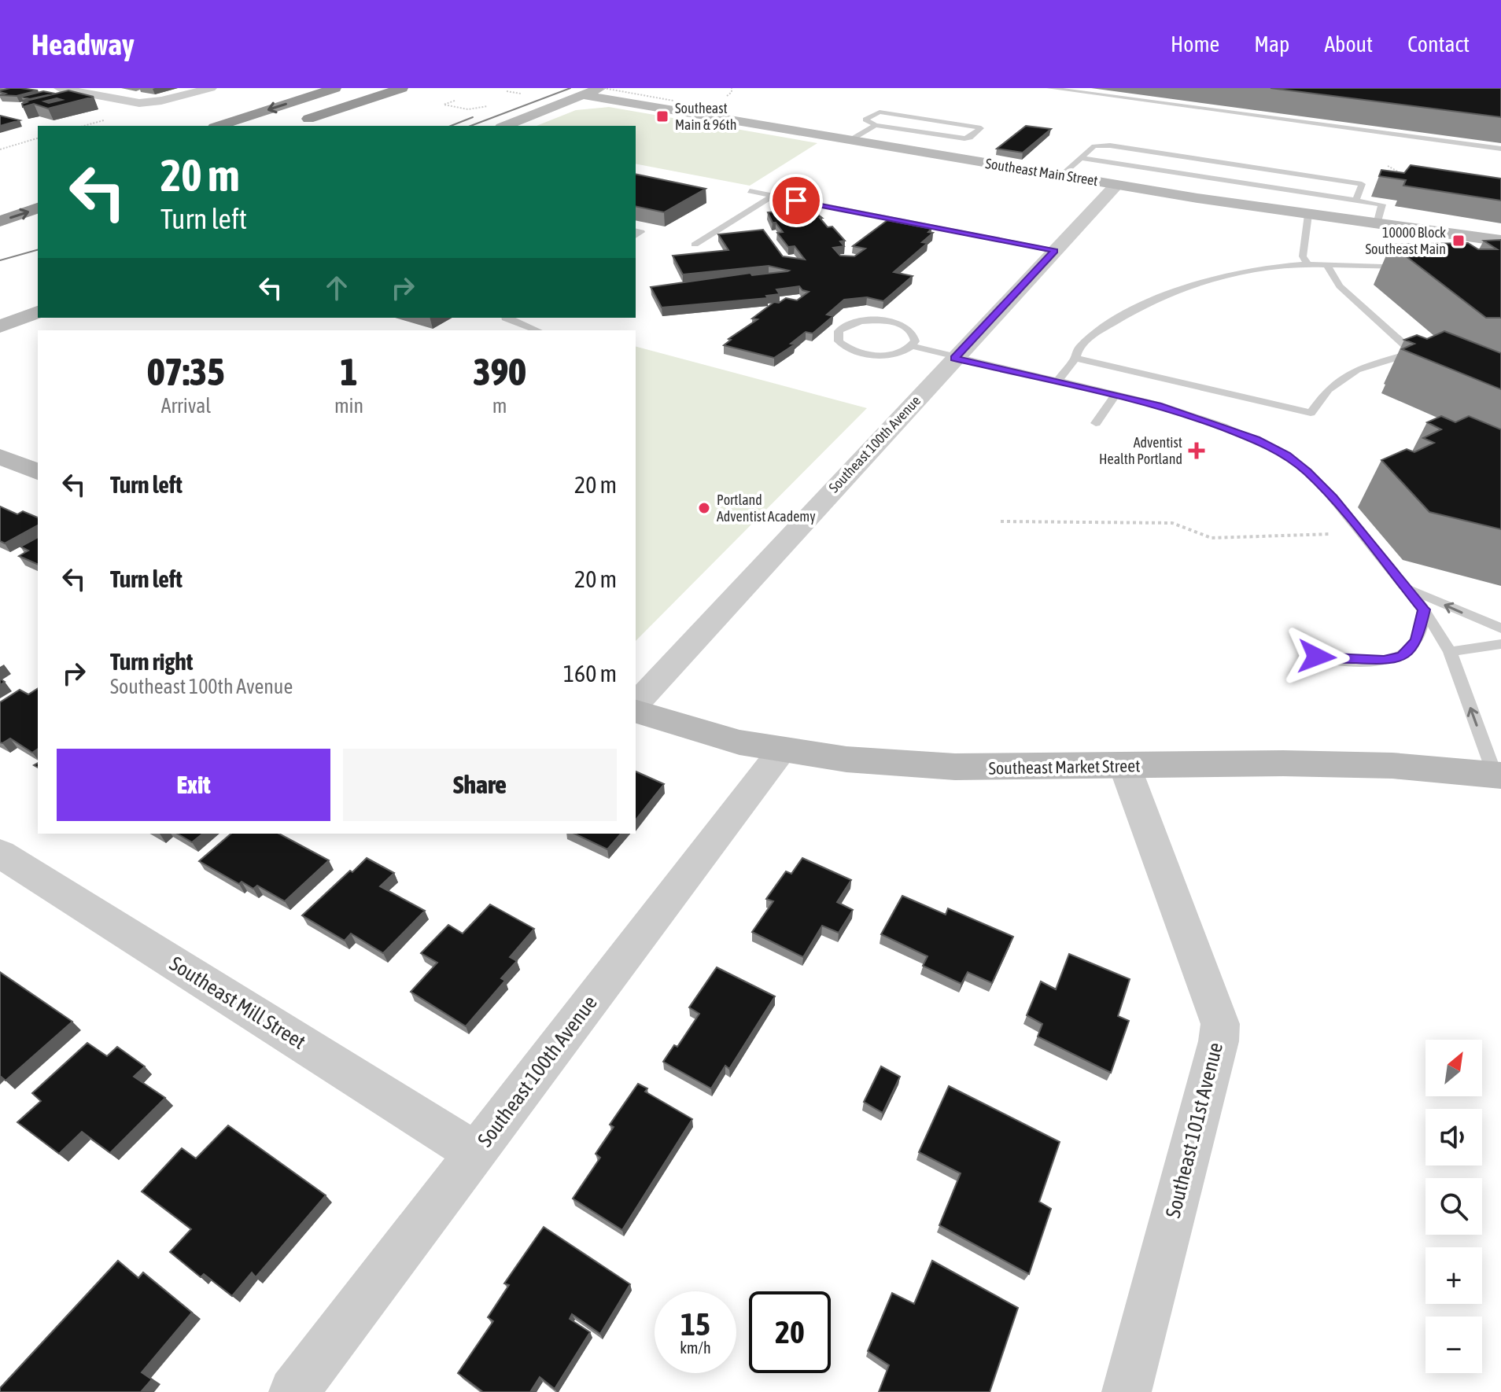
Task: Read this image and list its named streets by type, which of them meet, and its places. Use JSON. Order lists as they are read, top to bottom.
{
  "streets": {
    "street": [
      "Southeast Main Street",
      "Southeast 100th Avenue",
      "Southeast Market Street",
      "Southeast Mill Street",
      "Southeast 101st Avenue"
    ]
  },
  "crossings": [
    ["Southeast Main Street", "Southeast 100th Avenue"],
    ["Southeast 100th Avenue", "Southeast Market Street"],
    ["Southeast 100th Avenue", "Southeast Mill Street"],
    ["Southeast Market Street", "Southeast 101st Avenue"]
  ],
  "places": {
    "transit": ["Southeast Main & 96th", "10000 Block Southeast Main"],
    "health": ["Adventist Health Portland"],
    "other": ["Portland Adventist Academy"]
  },
  "north": "top right",
  "page": {
    "header": "Headway",
    "nav": [
      "Home",
      "Map",
      "About",
      "Contact"
    ],
    "turn": ["20 m", "Turn left"],
    "eta": [
      "07:35",
      "Arrival",
      "1",
      "min",
      "390",
      "m"
    ],
    "list": [
      {
        "name": "Turn left",
        "value": "20 m"
      },
      {
        "name": "Turn left",
        "value": "20 m"
      },
      {
        "name": "Turn right",
        "note": "Southeast 100th Avenue",
        "value": "160 m"
      }
    ],
    "buttons": ["Exit", "Share"],
    "map_buttons": ["+", "−"],
    "speed": "15 km/h",
    "limit": "20"
  }
}
